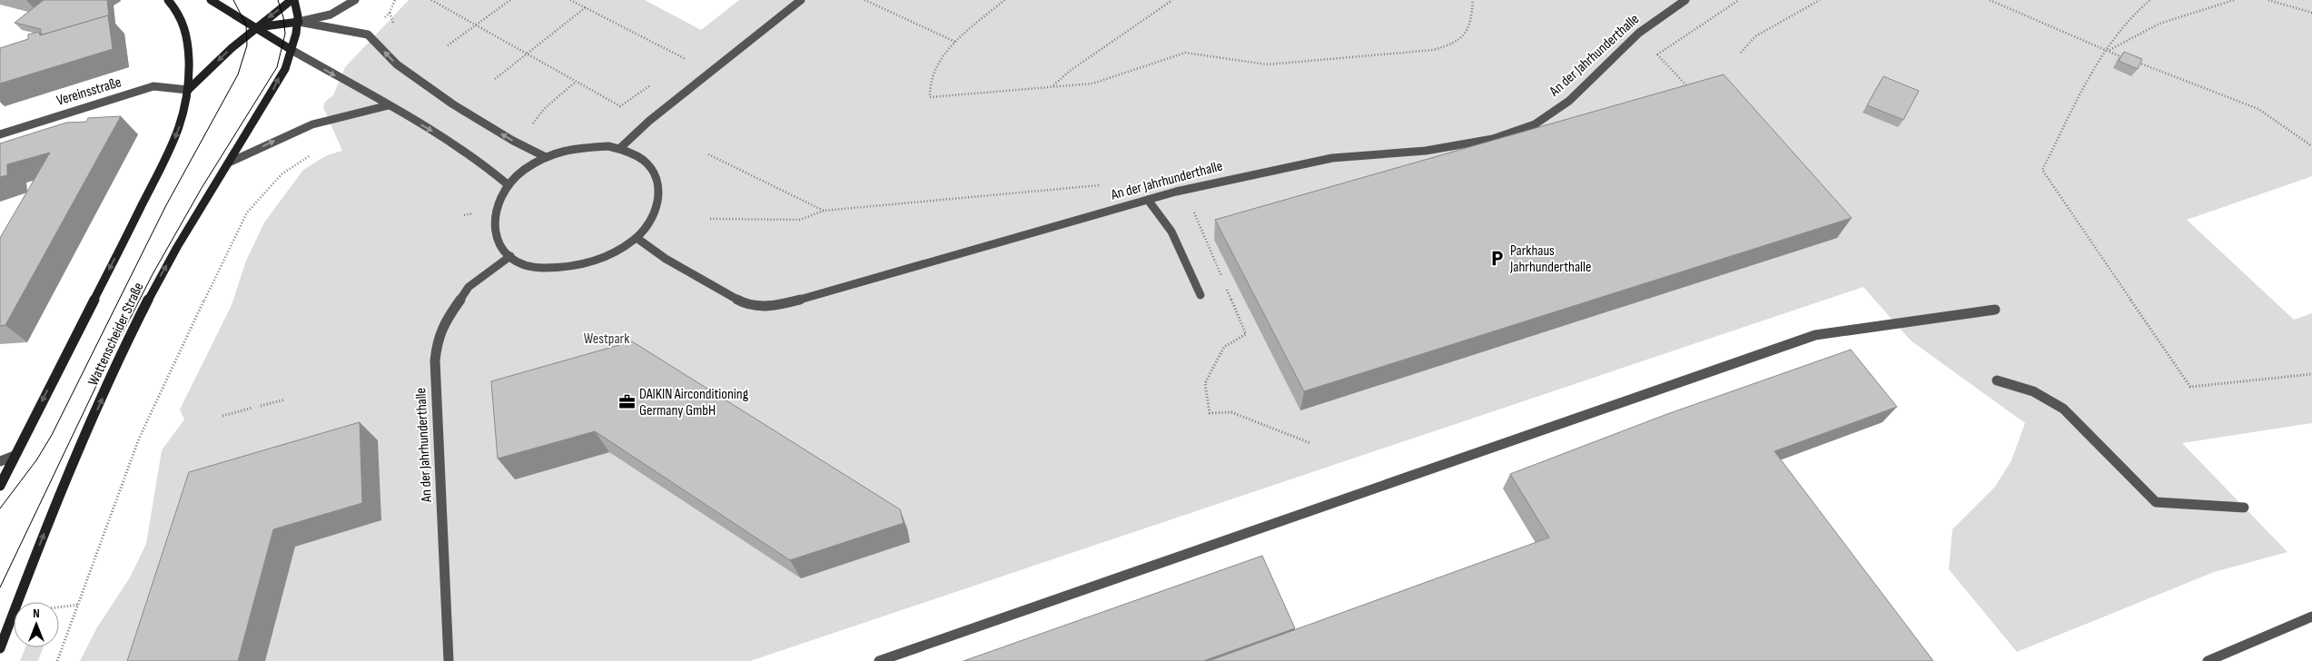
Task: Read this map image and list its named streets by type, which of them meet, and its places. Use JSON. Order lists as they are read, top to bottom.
{
  "streets": {
    "main road": ["Wattenscheider Straße"],
    "street": ["An der Jahrhunderthalle", "Vereinsstraße"]
  },
  "crossings": [
    ["Vereinsstraße", "Wattenscheider Straße"]
  ],
  "parks": ["Westpark"],
  "places": {
    "parking": ["Parkhaus Jahrhunderthalle"],
    "office": ["DAIKIN Airconditioning Germany GmbH"]
  },
  "north": "top"
}
